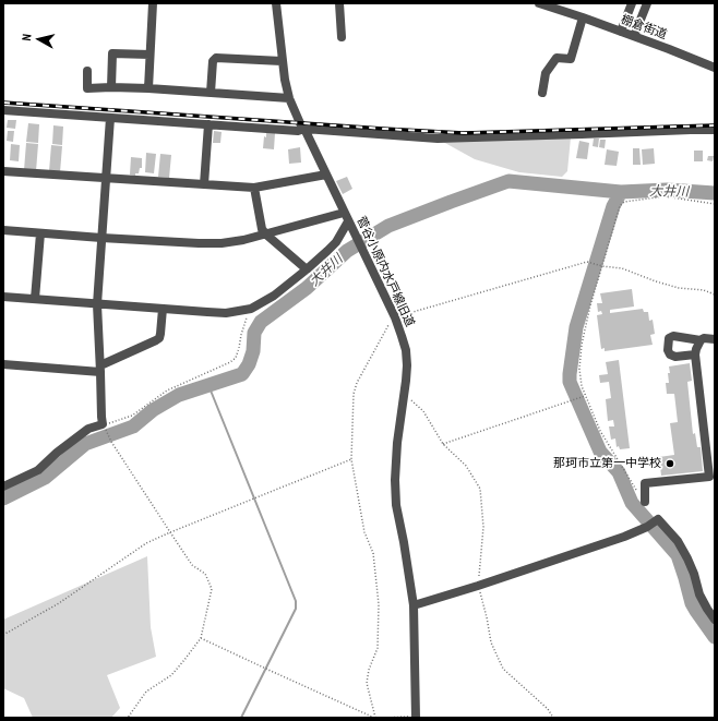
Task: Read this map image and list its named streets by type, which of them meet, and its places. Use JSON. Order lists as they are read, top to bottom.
{
  "streets": {
    "street": ["棚倉街道", "菅谷小原内水戸線旧道"]
  },
  "water": ["大井川"],
  "places": ["那珂市立第一中学校"],
  "north": "left"
}
